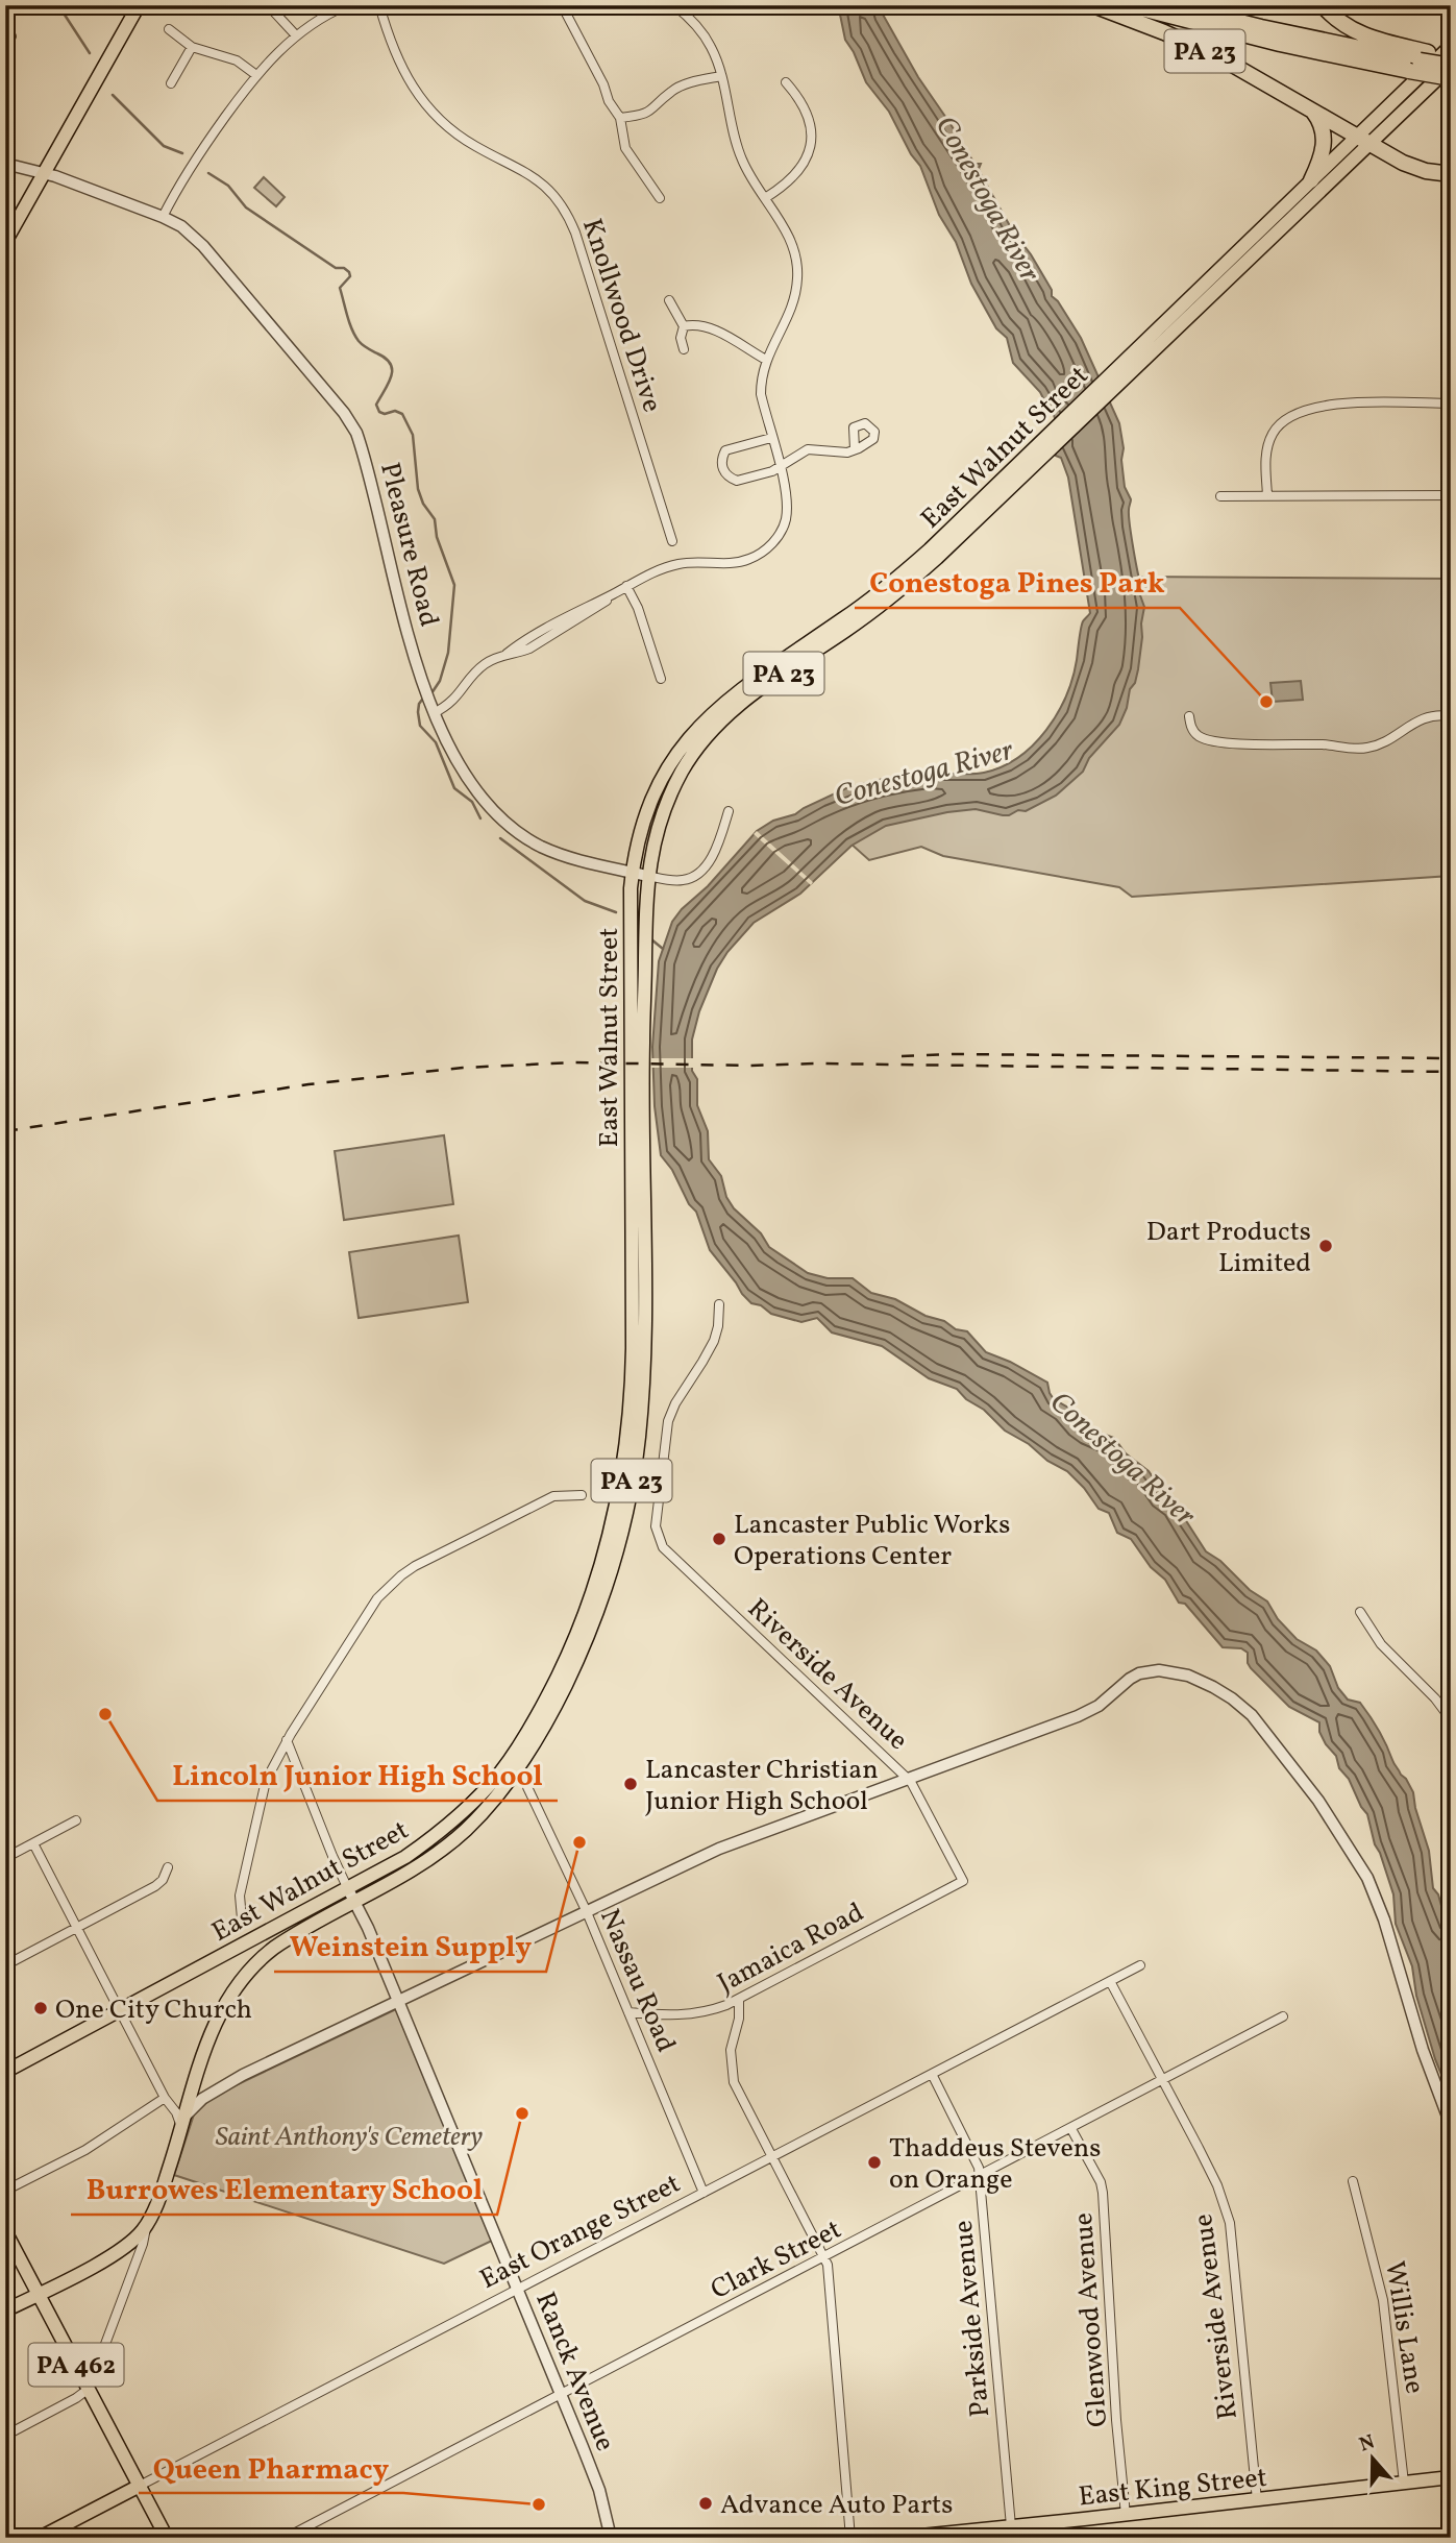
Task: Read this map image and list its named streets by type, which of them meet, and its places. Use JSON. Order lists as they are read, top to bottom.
{
  "streets": {
    "highway": ["PA 23"],
    "main road": [
      "East Walnut Street",
      "East Orange Street",
      "PA 462",
      "East King Street"
    ],
    "street": [
      "Knollwood Drive",
      "Pleasure Road",
      "Riverside Avenue",
      "Jamaica Road",
      "Nassau Road",
      "Clark Street",
      "Parkside Avenue",
      "Glenwood Avenue",
      "Willis Lane",
      "Ranck Avenue"
    ]
  },
  "crossings": [
    ["PA 23", "East Walnut Street"],
    ["PA 23", "PA 462"],
    ["East Walnut Street", "Pleasure Road"],
    ["East Walnut Street", "Ranck Avenue"],
    ["Riverside Avenue", "Jamaica Road"],
    ["Riverside Avenue", "East Orange Street"],
    ["Riverside Avenue", "Clark Street"],
    ["Riverside Avenue", "East King Street"],
    ["Jamaica Road", "Nassau Road"],
    ["Nassau Road", "East Orange Street"],
    ["East Orange Street", "Parkside Avenue"],
    ["East Orange Street", "PA 462"],
    ["East Orange Street", "Ranck Avenue"],
    ["Clark Street", "Parkside Avenue"],
    ["Clark Street", "Glenwood Avenue"],
    ["Clark Street", "Ranck Avenue"],
    ["Parkside Avenue", "East King Street"],
    ["Glenwood Avenue", "East King Street"],
    ["Willis Lane", "East King Street"]
  ],
  "water": ["Conestoga River"],
  "parks": ["Saint Anthony's Cemetery"],
  "places": [
    "Conestoga Pines Park",
    "Dart Products Limited",
    "Lancaster Public Works Operations Center",
    "Lincoln Junior High School",
    "Lancaster Christian Junior High School",
    "Weinstein Supply",
    "One City Church",
    "Burrowes Elementary School",
    "Thaddeus Stevens on Orange",
    "Advance Auto Parts",
    "Queen Pharmacy"
  ],
  "north": "top"
}
